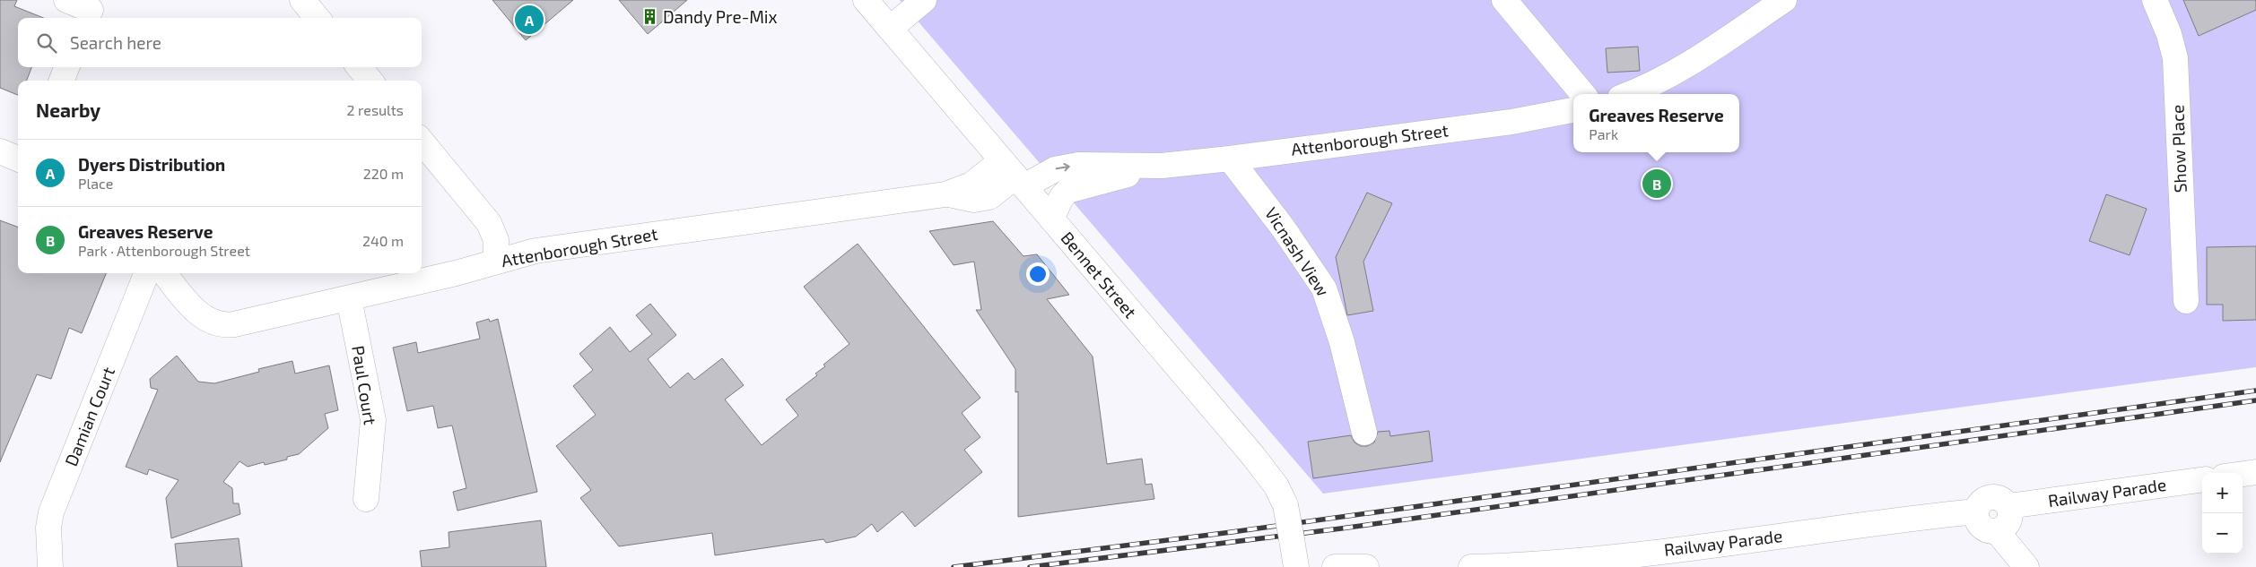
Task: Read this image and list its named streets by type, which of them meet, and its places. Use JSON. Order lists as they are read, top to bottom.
{
  "streets": {
    "street": [
      "Attenborough Street",
      "Show Place",
      "Vicnash View",
      "Bennet Street",
      "Paul Court",
      "Damian Court",
      "Railway Parade"
    ]
  },
  "crossings": [
    ["Attenborough Street", "Vicnash View"],
    ["Attenborough Street", "Bennet Street"],
    ["Attenborough Street", "Paul Court"]
  ],
  "places": {
    "building": ["Dandy Pre-Mix"]
  },
  "page": {
    "pins": ["A", "B"],
    "search": "Search here",
    "heading": ["Nearby", "2 results"],
    "popup": ["Greaves Reserve", "Park"],
    "list": [
      {
        "mark": "A",
        "name": "Dyers Distribution",
        "note": "Place",
        "value": "220 m"
      },
      {
        "mark": "B",
        "name": "Greaves Reserve",
        "note": "Park · Attenborough Street",
        "value": "240 m"
      }
    ],
    "map_buttons": ["+", "−"]
  }
}
